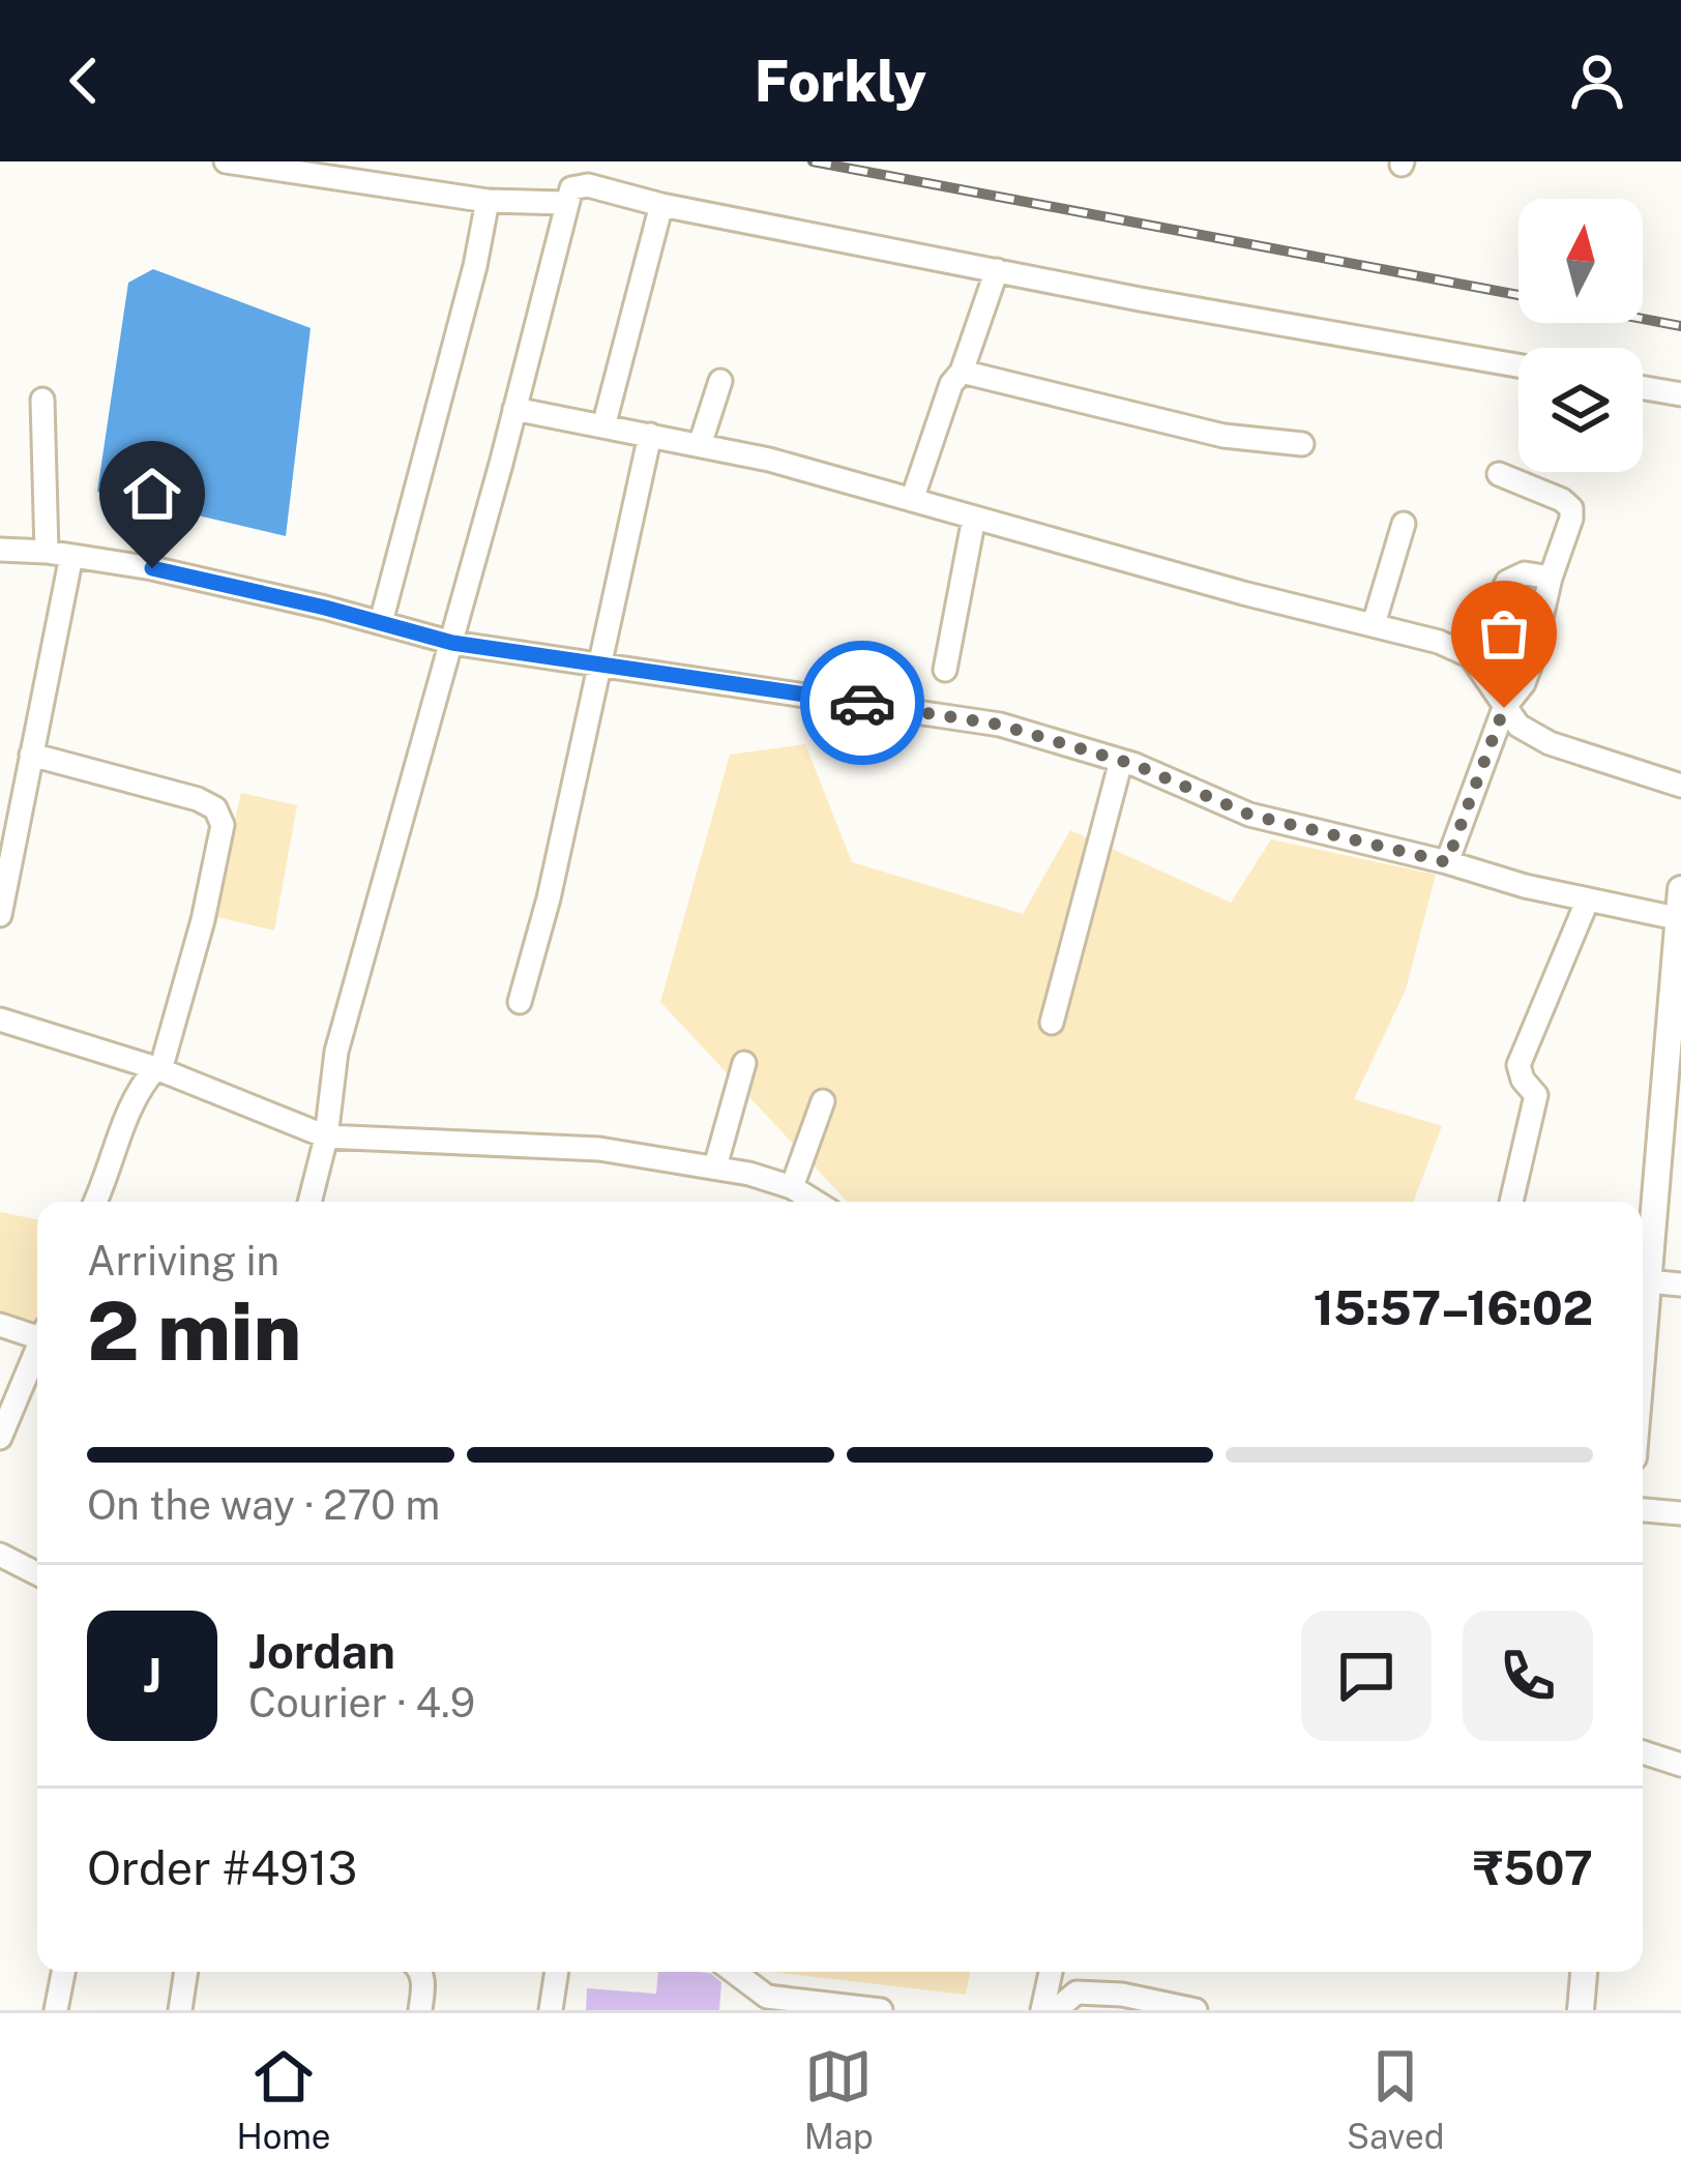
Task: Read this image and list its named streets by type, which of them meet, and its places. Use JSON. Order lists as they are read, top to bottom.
{
  "north": "top",
  "page": {
    "header": "Forkly",
    "heading": ["2 min", "Arriving in", "15:57–16:02"],
    "panel": [
      "Jordan",
      "Courier · 4.9",
      "Order #4913",
      "₹507"
    ],
    "bar": "On the way · 270 m",
    "round": "J",
    "tabs": ["Home", "Map", "Saved"]
  }
}
